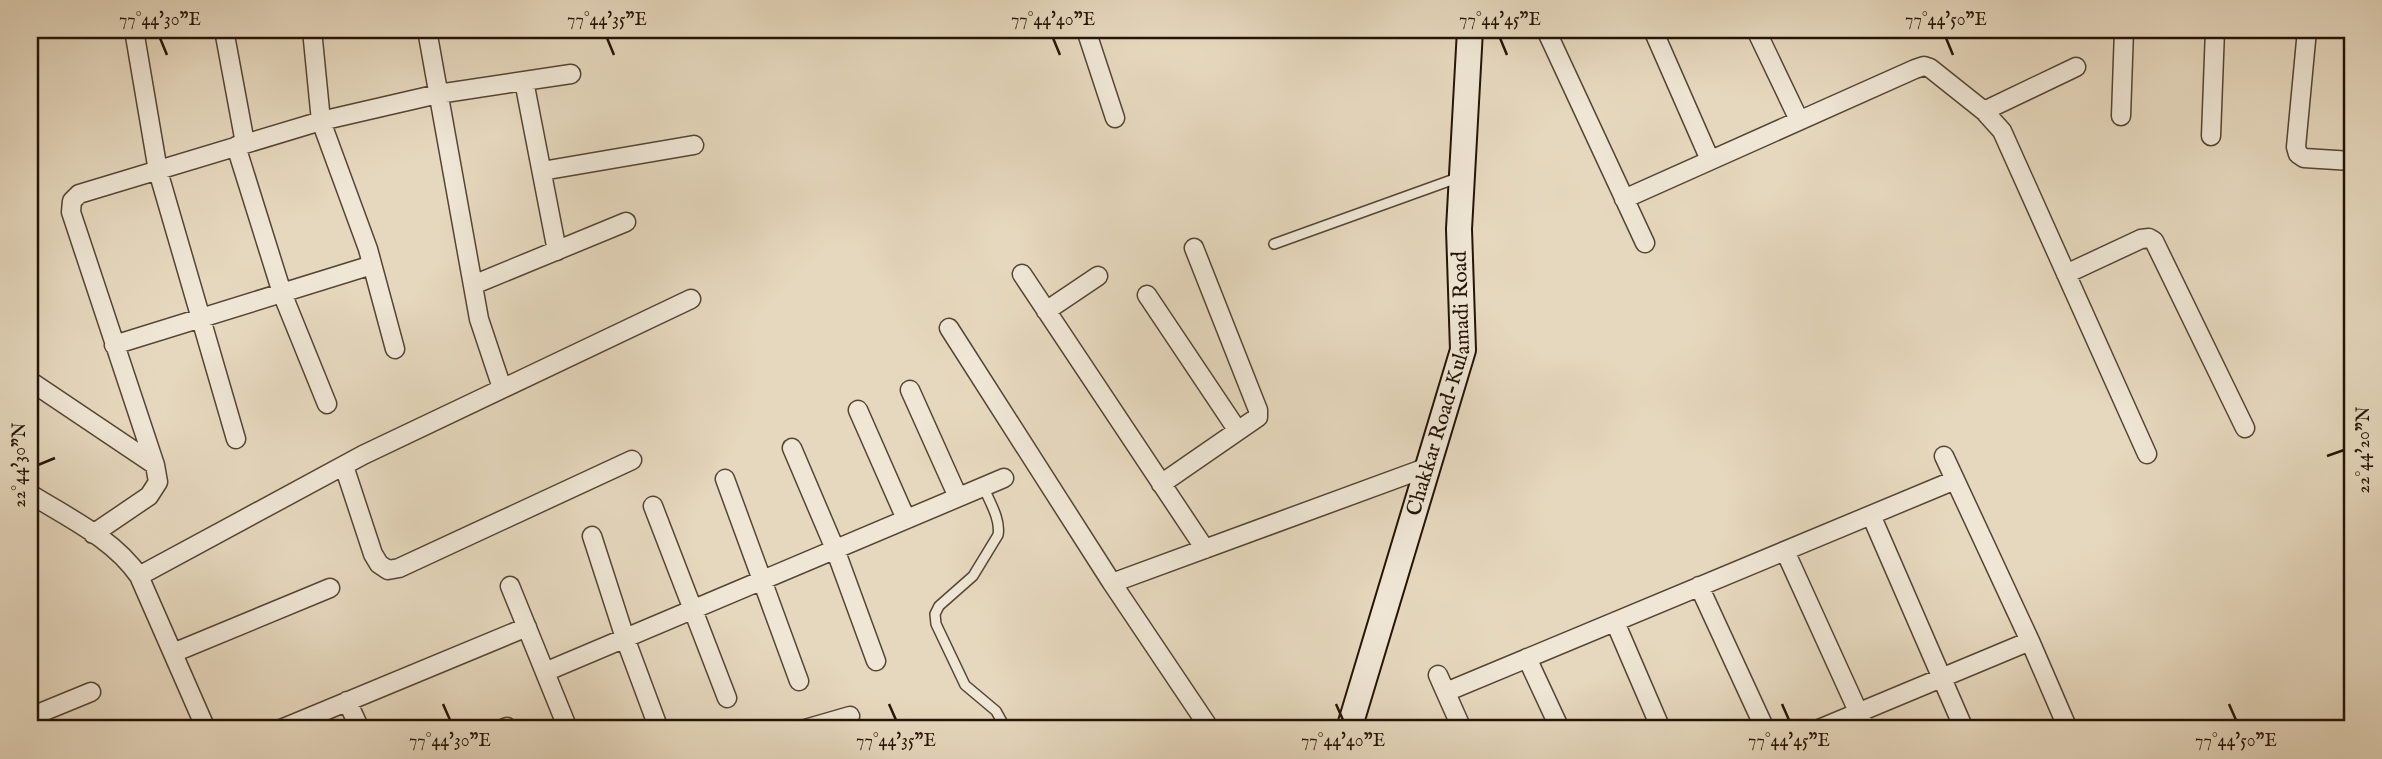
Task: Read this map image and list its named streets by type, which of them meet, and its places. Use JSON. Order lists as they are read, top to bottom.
{
  "streets": {
    "street": ["Chakkar Road-Kulamadi Road"]
  },
  "coordinates": [
    "77°44'30\"E",
    "77°44'35\"E",
    "77°44'40\"E",
    "77°44'45\"E",
    "77°44'50\"E",
    "22°44'20\"N",
    "22°44'30\"N"
  ]
}
